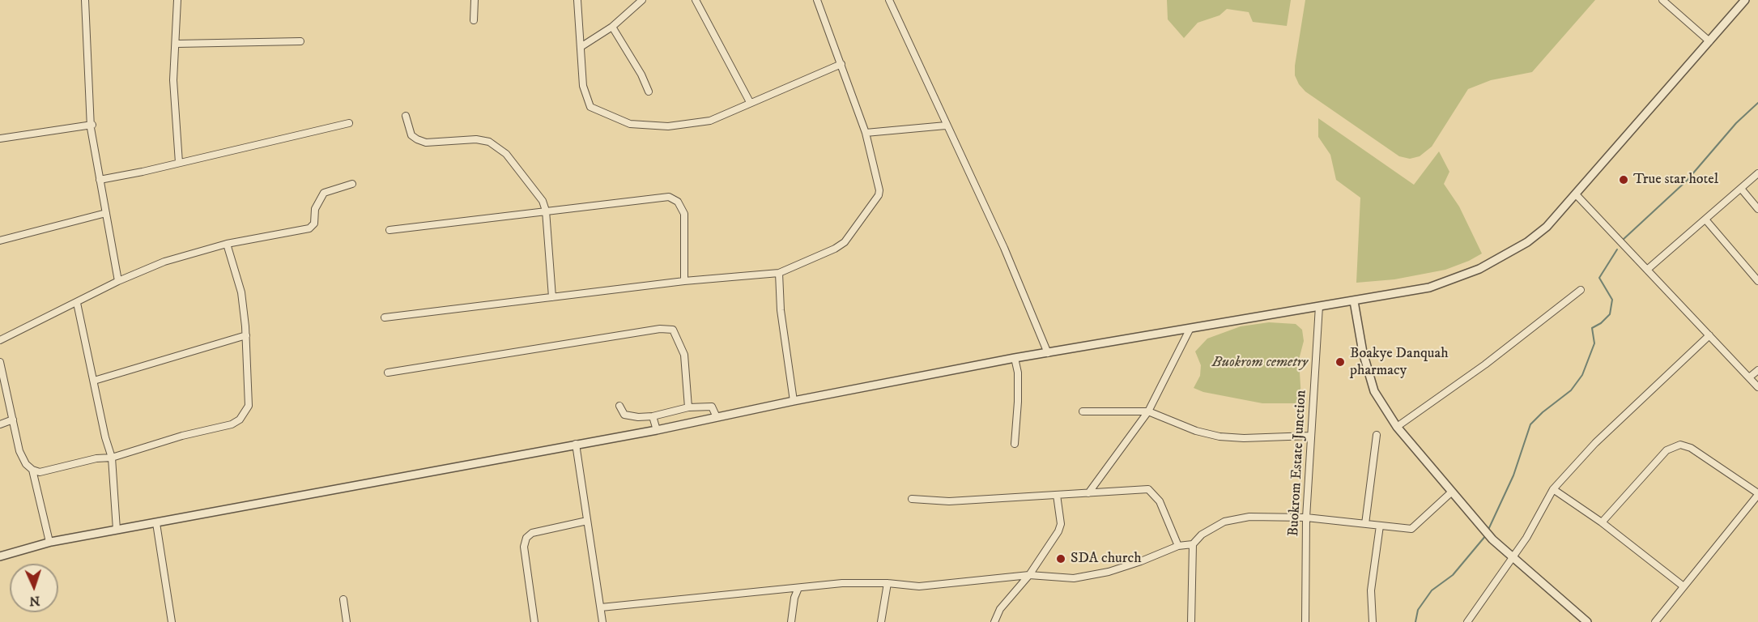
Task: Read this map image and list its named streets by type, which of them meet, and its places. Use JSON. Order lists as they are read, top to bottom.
{
  "streets": {
    "street": ["Buokrom Estate Junction"]
  },
  "parks": ["Buokrom cemetry"],
  "places": ["True star hotel", "Boakye Danquah pharmacy", "SDA church"],
  "north": "bottom"
}
